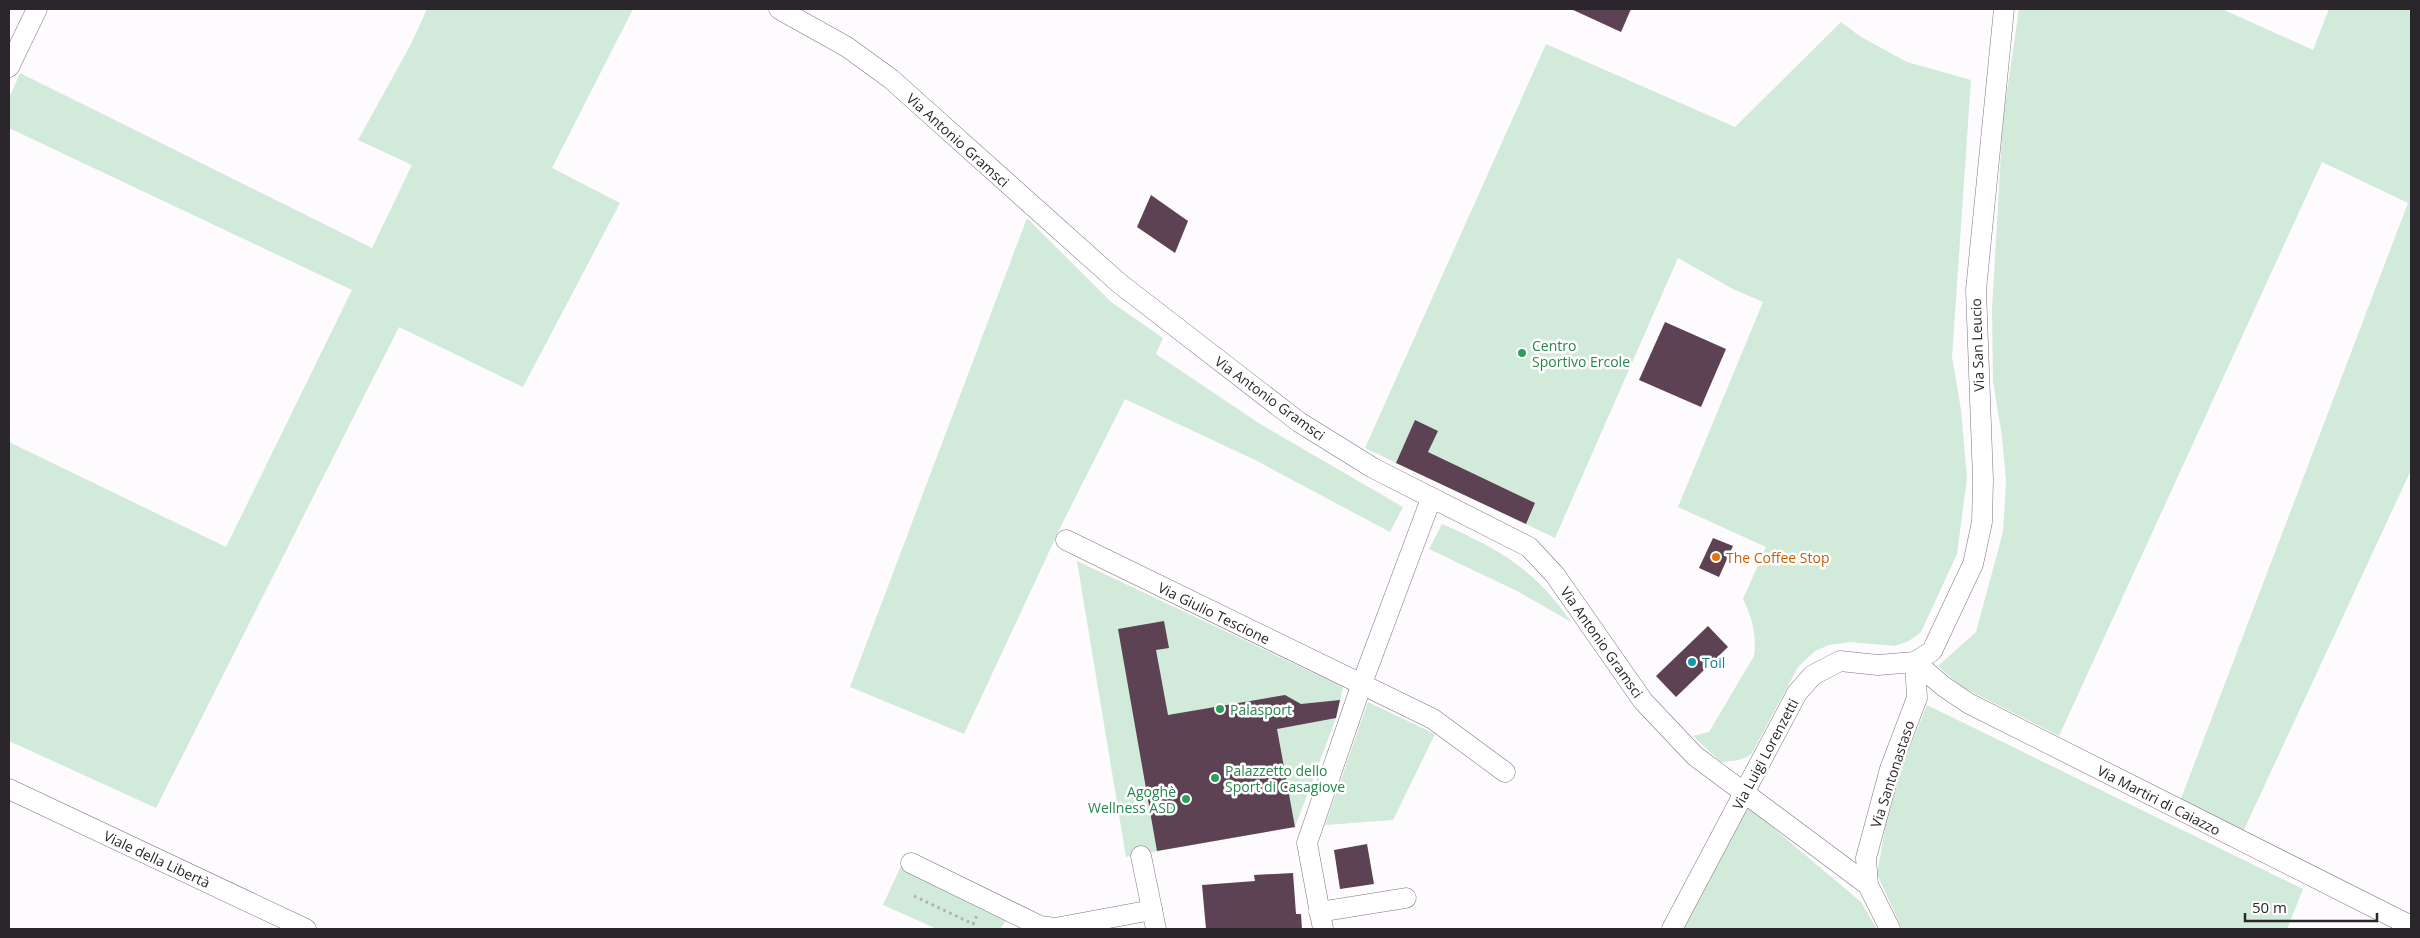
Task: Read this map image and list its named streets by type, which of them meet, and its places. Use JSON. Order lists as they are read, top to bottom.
{
  "streets": {
    "street": [
      "Via Antonio Gramsci",
      "Via San Leucio",
      "Via Giulio Tescione",
      "Via Luigi Lorenzetti",
      "Via Santonastaso",
      "Via Martiri di Caiazzo",
      "Viale della Libertà"
    ]
  },
  "crossings": [
    ["Via Antonio Gramsci", "Via Luigi Lorenzetti"],
    ["Via Antonio Gramsci", "Via Santonastaso"],
    ["Via San Leucio", "Via Luigi Lorenzetti"],
    ["Via San Leucio", "Via Santonastaso"],
    ["Via San Leucio", "Via Martiri di Caiazzo"],
    ["Via Luigi Lorenzetti", "Via Santonastaso"],
    ["Via Luigi Lorenzetti", "Via Martiri di Caiazzo"],
    ["Via Santonastaso", "Via Martiri di Caiazzo"]
  ],
  "places": [
    "Centro Sportivo Ercole",
    "The Coffee Stop",
    "Toil",
    "Palasport",
    "Palazzetto dello Sport di Casagiove",
    "Agoghè Wellness ASD"
  ],
  "scale_bar": "50 m"
}
